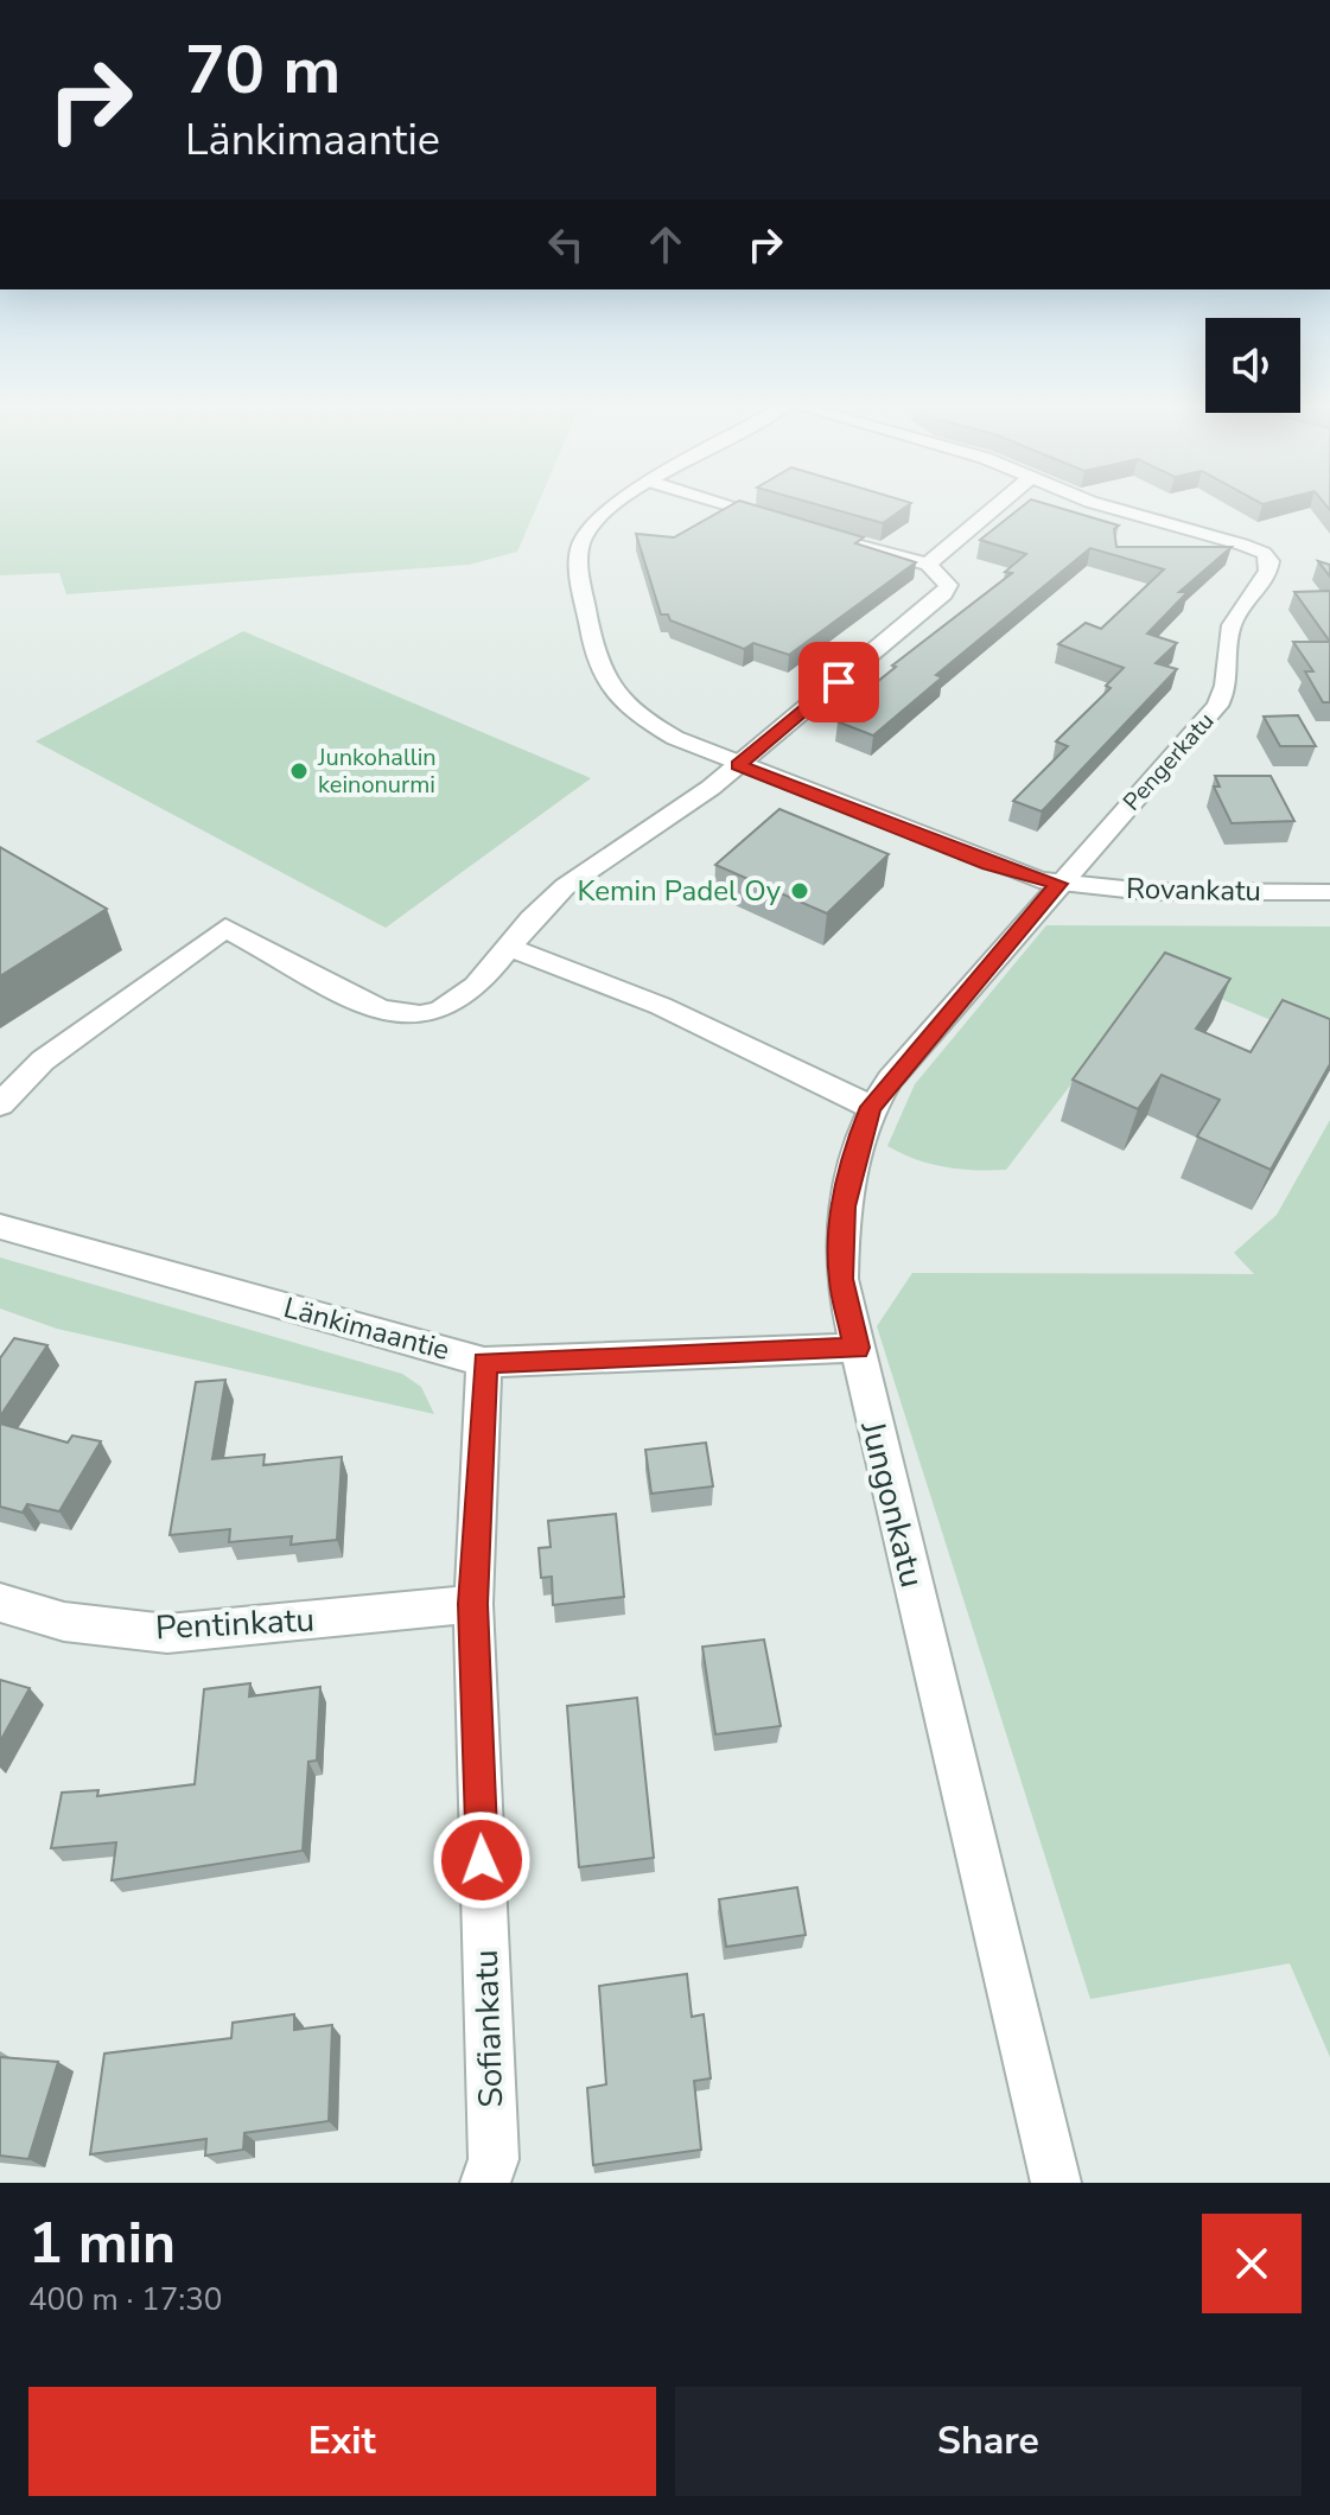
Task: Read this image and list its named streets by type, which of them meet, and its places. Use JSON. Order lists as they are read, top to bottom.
{
  "streets": {
    "street": [
      "Pengerkatu",
      "Rovankatu",
      "Länkimaantie",
      "Jungonkatu",
      "Pentinkatu",
      "Sofiankatu"
    ]
  },
  "crossings": [
    ["Pengerkatu", "Rovankatu"],
    ["Pengerkatu", "Jungonkatu"],
    ["Rovankatu", "Jungonkatu"],
    ["Länkimaantie", "Jungonkatu"],
    ["Länkimaantie", "Sofiankatu"],
    ["Pentinkatu", "Sofiankatu"]
  ],
  "places": ["Junkohallin keinonurmi", "Kemin Padel Oy"],
  "page": {
    "turn": ["70 m", "Länkimaantie"],
    "heading": ["1 min", "400 m · 17:30"],
    "buttons": ["Exit", "Share"]
  }
}
